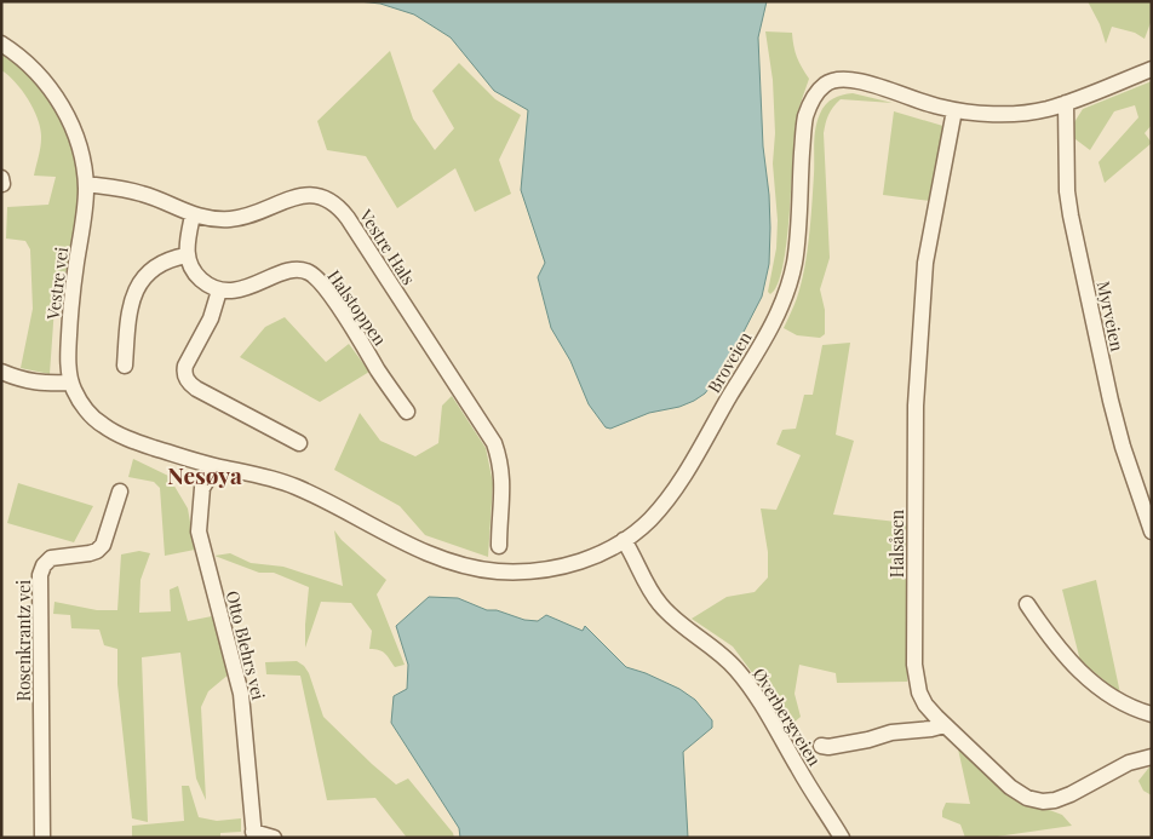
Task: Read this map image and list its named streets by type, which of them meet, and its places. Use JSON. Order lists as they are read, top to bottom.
{
  "streets": {
    "street": [
      "Vestre Hals",
      "Vestre vei",
      "Halstoppen",
      "Myrveien",
      "Broveien",
      "Halsåsen",
      "Rosenkrantz vei",
      "Otto Blehrs vei",
      "Øverbergveien"
    ]
  },
  "crossings": [
    ["Vestre Hals", "Vestre vei"],
    ["Vestre vei", "Broveien"],
    ["Vestre vei", "Otto Blehrs vei"],
    ["Myrveien", "Broveien"],
    ["Broveien", "Halsåsen"],
    ["Broveien", "Otto Blehrs vei"],
    ["Broveien", "Øverbergveien"]
  ],
  "districts": ["Nesøya"]
}
